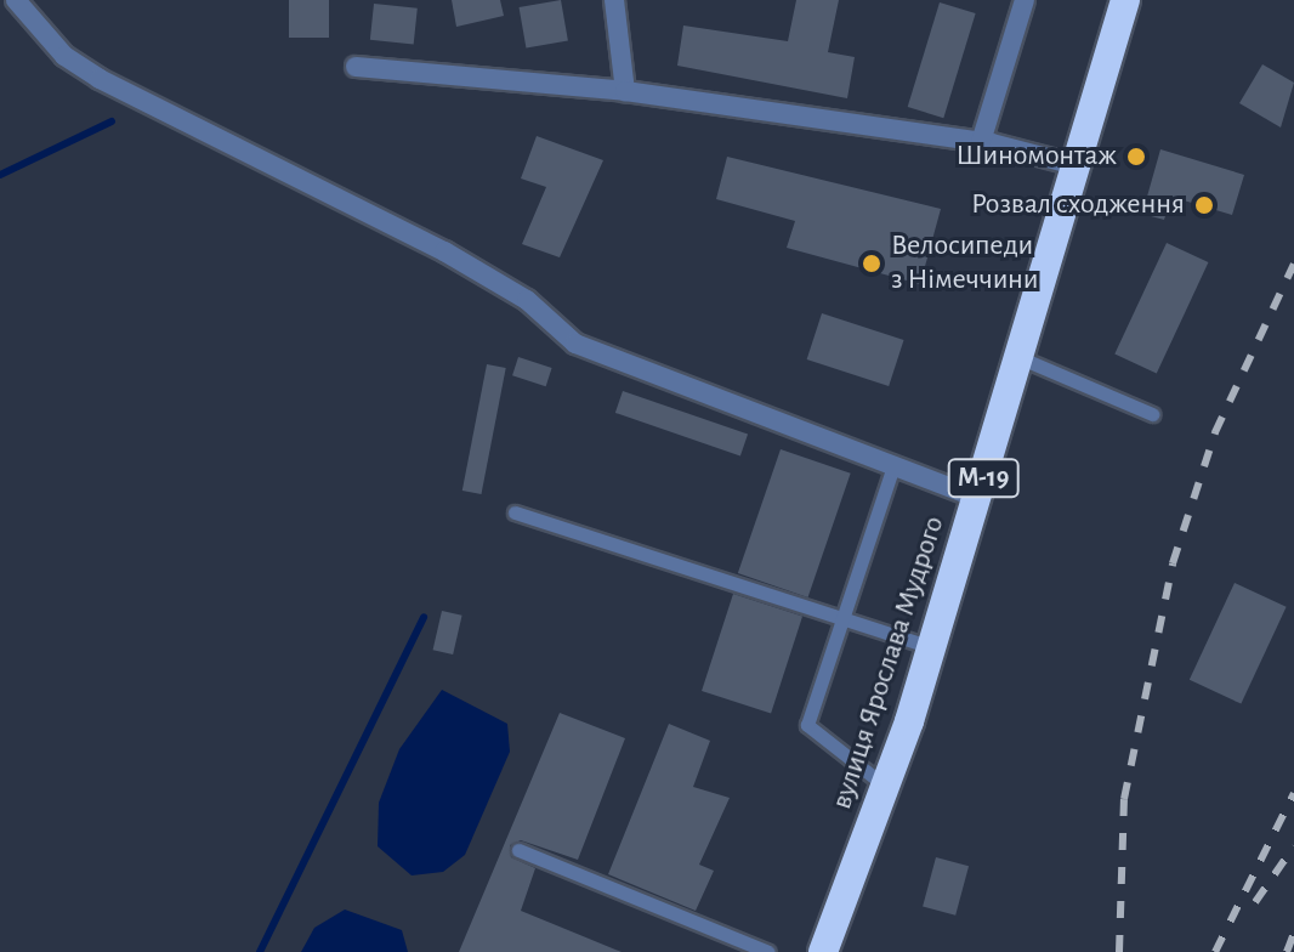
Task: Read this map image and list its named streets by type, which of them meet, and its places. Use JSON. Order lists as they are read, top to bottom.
{
  "streets": {
    "highway": ["М-19", "вулиця Ярослава Мудрого"]
  },
  "places": ["Шиномонтаж", "Розвал сходження", "Велосипеди з Німеччини"]
}
